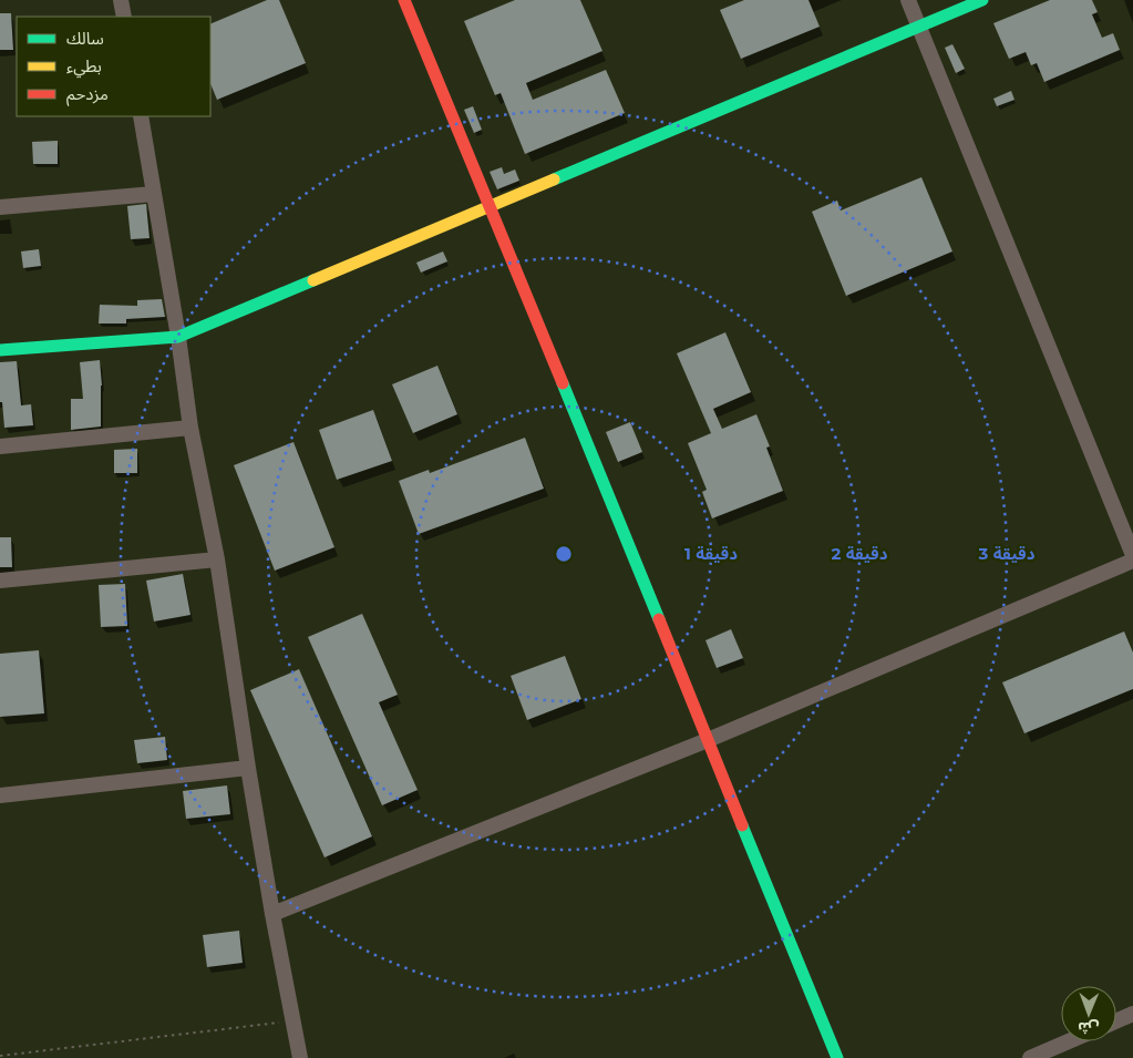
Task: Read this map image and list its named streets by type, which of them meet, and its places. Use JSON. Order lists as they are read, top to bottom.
{
  "legend": ["سالك", "بطيء", "مزدحم"],
  "north": "bottom",
  "rings": ["1 دقيقة", "2 دقيقة", "3 دقيقة"]
}
